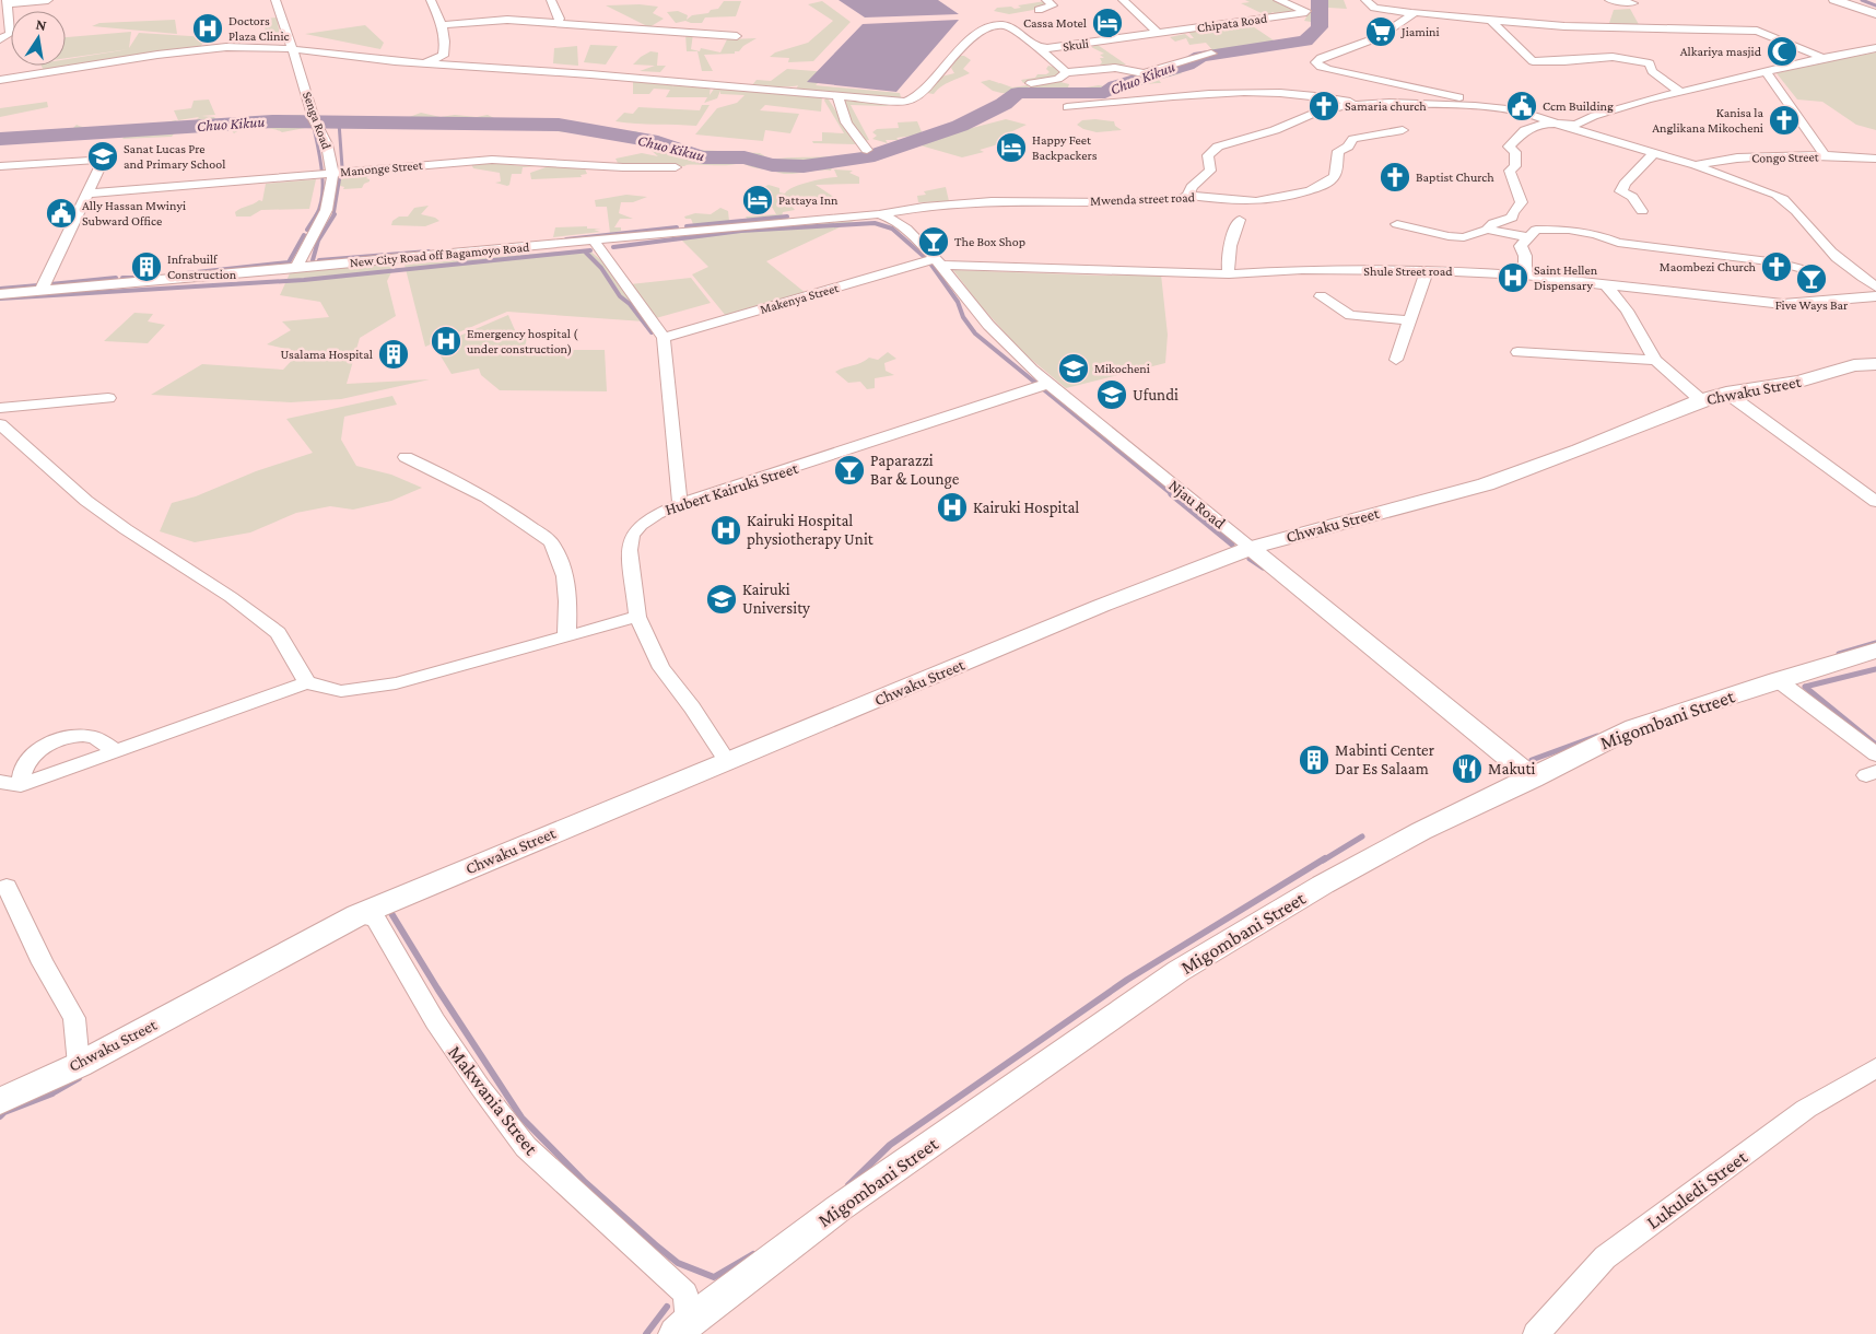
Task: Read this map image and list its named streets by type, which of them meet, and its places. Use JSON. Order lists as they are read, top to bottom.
{
  "streets": {
    "main road": ["Chwaku Street", "Njau Road", "Migombani Street"],
    "street": [
      "Chipata Road",
      "Skuli",
      "Senga Road",
      "Congo Street",
      "Manonge Street",
      "Mwenda street road",
      "New City Road off Bagamoyo Road",
      "Shule Street road",
      "Makenya Street",
      "Hubert Kairuki Street",
      "Makwania Street",
      "Lukuledi Street"
    ]
  },
  "crossings": [
    ["Chipata Road", "Skuli"],
    ["Senga Road", "Manonge Street"],
    ["Senga Road", "New City Road off Bagamoyo Road"],
    ["Mwenda street road", "New City Road off Bagamoyo Road"],
    ["Mwenda street road", "Njau Road"],
    ["New City Road off Bagamoyo Road", "Njau Road"],
    ["Shule Street road", "Makenya Street"],
    ["Shule Street road", "Njau Road"],
    ["Makenya Street", "Njau Road"],
    ["Chwaku Street", "Hubert Kairuki Street"],
    ["Chwaku Street", "Njau Road"],
    ["Chwaku Street", "Makwania Street"],
    ["Hubert Kairuki Street", "Njau Road"],
    ["Njau Road", "Migombani Street"],
    ["Migombani Street", "Makwania Street"]
  ],
  "water": ["Chuo Kikuu"],
  "places": {
    "hotel": ["Cassa Motel", "Happy Feet Backpackers", "Pattaya Inn"],
    "hospital": [
      "Doctors Plaza Clinic",
      "Saint Hellen Dispensary",
      "Emergency hospital ( under construction)",
      "Kairuki Hospital",
      "Kairuki Hospital physiotherapy Unit"
    ],
    "supermarket": ["Jiamini"],
    "mosque": ["Alkariya masjid"],
    "church": [
      "Samaria church",
      "Kanisa la Anglikana Mikocheni",
      "Baptist Church",
      "Maombezi Church"
    ],
    "public building": ["Ccm Building", "Ally Hassan Mwinyi Subward Office"],
    "school or university": [
      "Sanat Lucas Pre and Primary School",
      "Mikocheni",
      "Ufundi",
      "Kairuki University"
    ],
    "bar": ["The Box Shop", "Five Ways Bar", "Paparazzi Bar & Lounge"],
    "building": ["Infrabuilf Construction", "Usalama Hospital", "Mabinti Center Dar Es Salaam"],
    "restaurant": ["Makuti"]
  },
  "north": "top"
}
